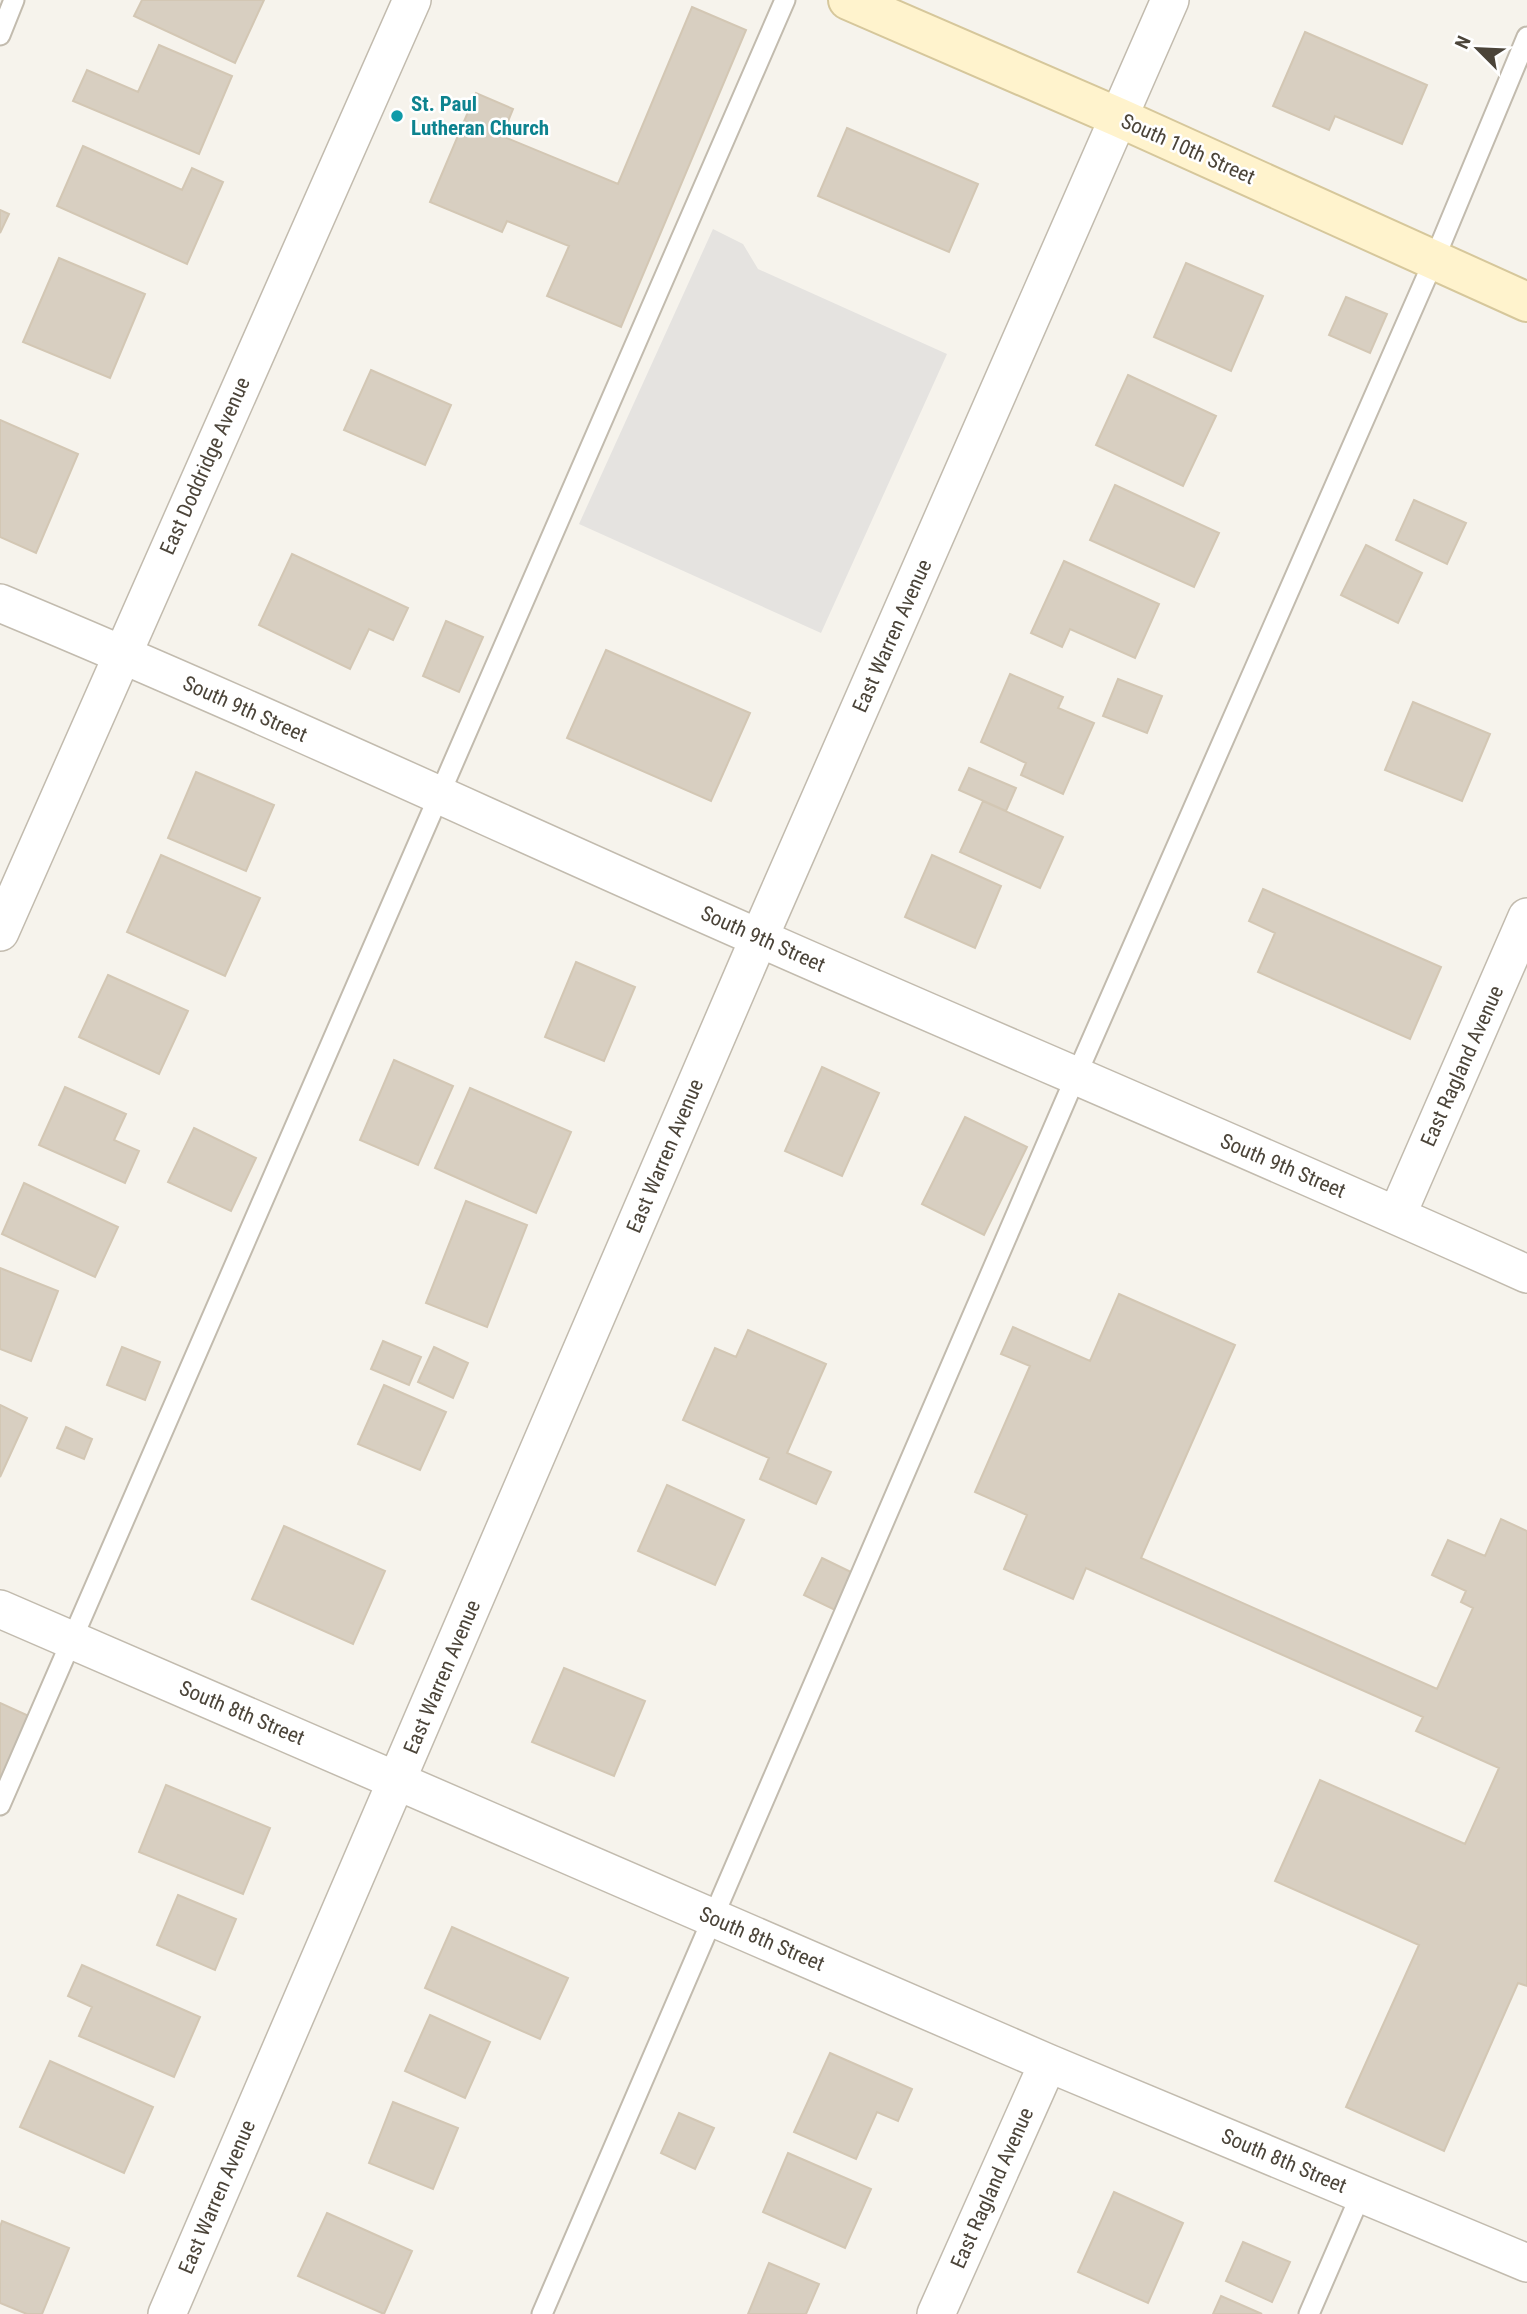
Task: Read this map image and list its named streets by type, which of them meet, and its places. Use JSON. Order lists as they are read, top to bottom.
{
  "streets": {
    "street": [
      "South 10th Street",
      "East Doddridge Avenue",
      "East Warren Avenue",
      "South 9th Street",
      "East Ragland Avenue",
      "South 8th Street"
    ]
  },
  "crossings": [
    ["South 10th Street", "East Warren Avenue"],
    ["East Doddridge Avenue", "South 9th Street"],
    ["East Warren Avenue", "South 9th Street"],
    ["East Warren Avenue", "South 8th Street"],
    ["South 9th Street", "East Ragland Avenue"],
    ["East Ragland Avenue", "South 8th Street"]
  ],
  "places": ["St. Paul Lutheran Church"],
  "north": "top left"
}
